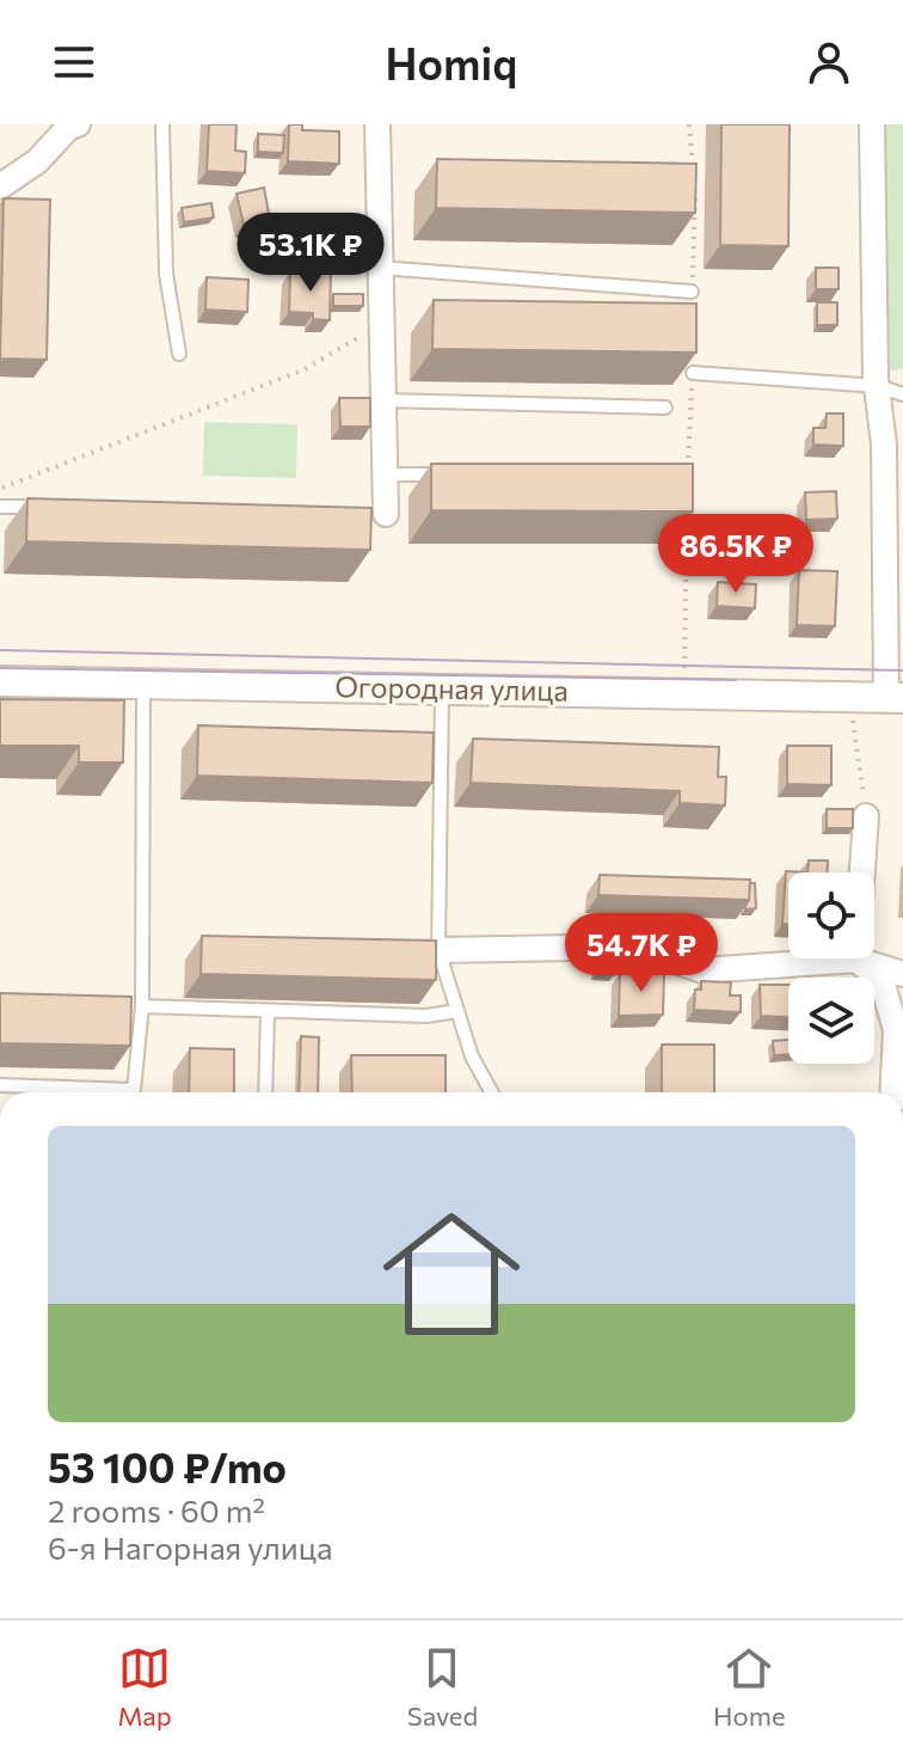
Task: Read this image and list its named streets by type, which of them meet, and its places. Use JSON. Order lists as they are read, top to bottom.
{
  "streets": {
    "street": ["Огородная улица"]
  },
  "page": {
    "header": "Homiq",
    "price": ["53.1K ₽", "86.5K ₽", "54.7K ₽"],
    "list": [
      {
        "name": "53 100 ₽/mo",
        "note": "2 rooms · 60 m² · 6-я Нагорная улица"
      }
    ],
    "tabs": ["Map", "Saved", "Home"]
  }
}
